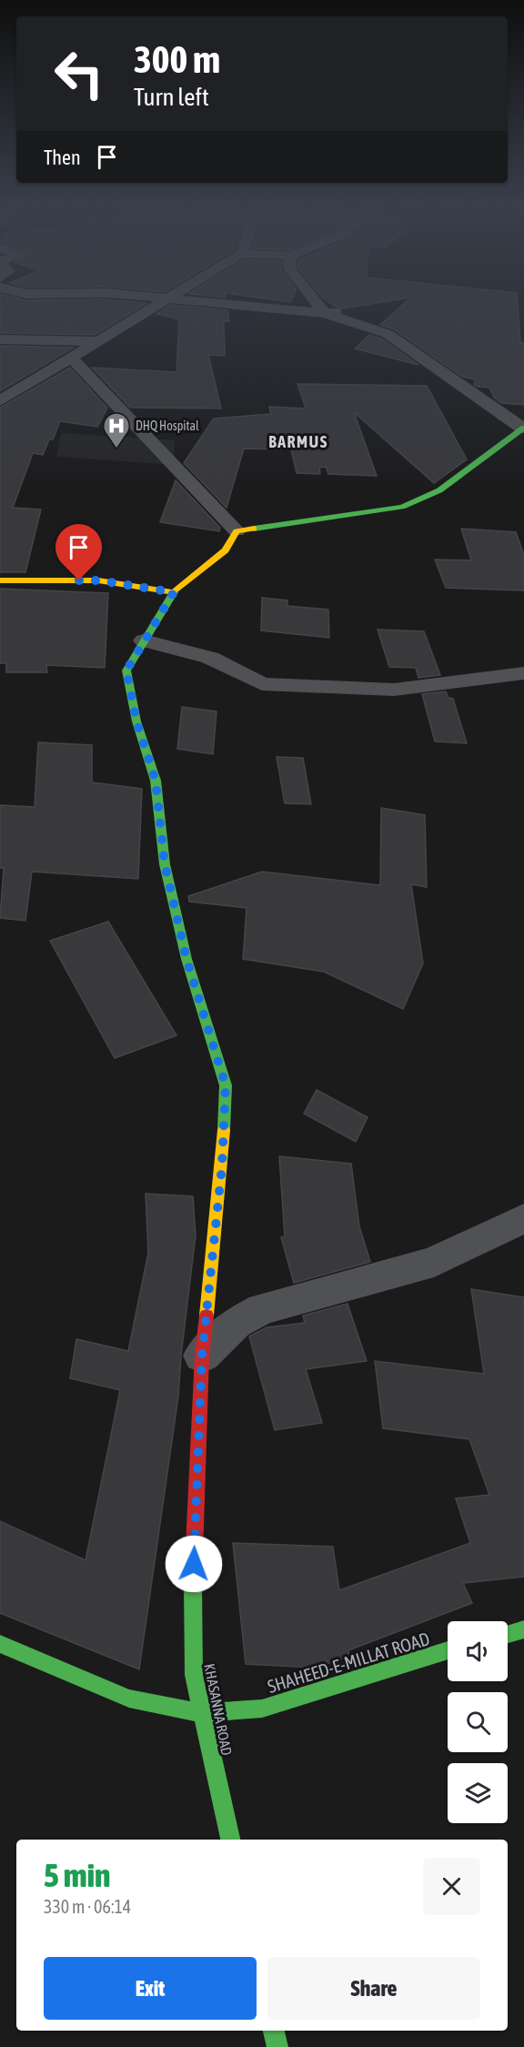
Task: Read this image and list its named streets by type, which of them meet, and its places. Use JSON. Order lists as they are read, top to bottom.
{
  "streets": {
    "street": ["SHAHEED-E-MILLAT ROAD", "KHASANNA ROAD"]
  },
  "crossings": [
    ["SHAHEED-E-MILLAT ROAD", "KHASANNA ROAD"]
  ],
  "districts": ["BARMUS"],
  "places": {
    "hospital": ["DHQ Hospital"]
  },
  "page": {
    "turn": ["300 m", "Turn left"],
    "then": "Then",
    "heading": ["5 min", "330 m · 06:14"],
    "buttons": ["Exit", "Share"]
  }
}
